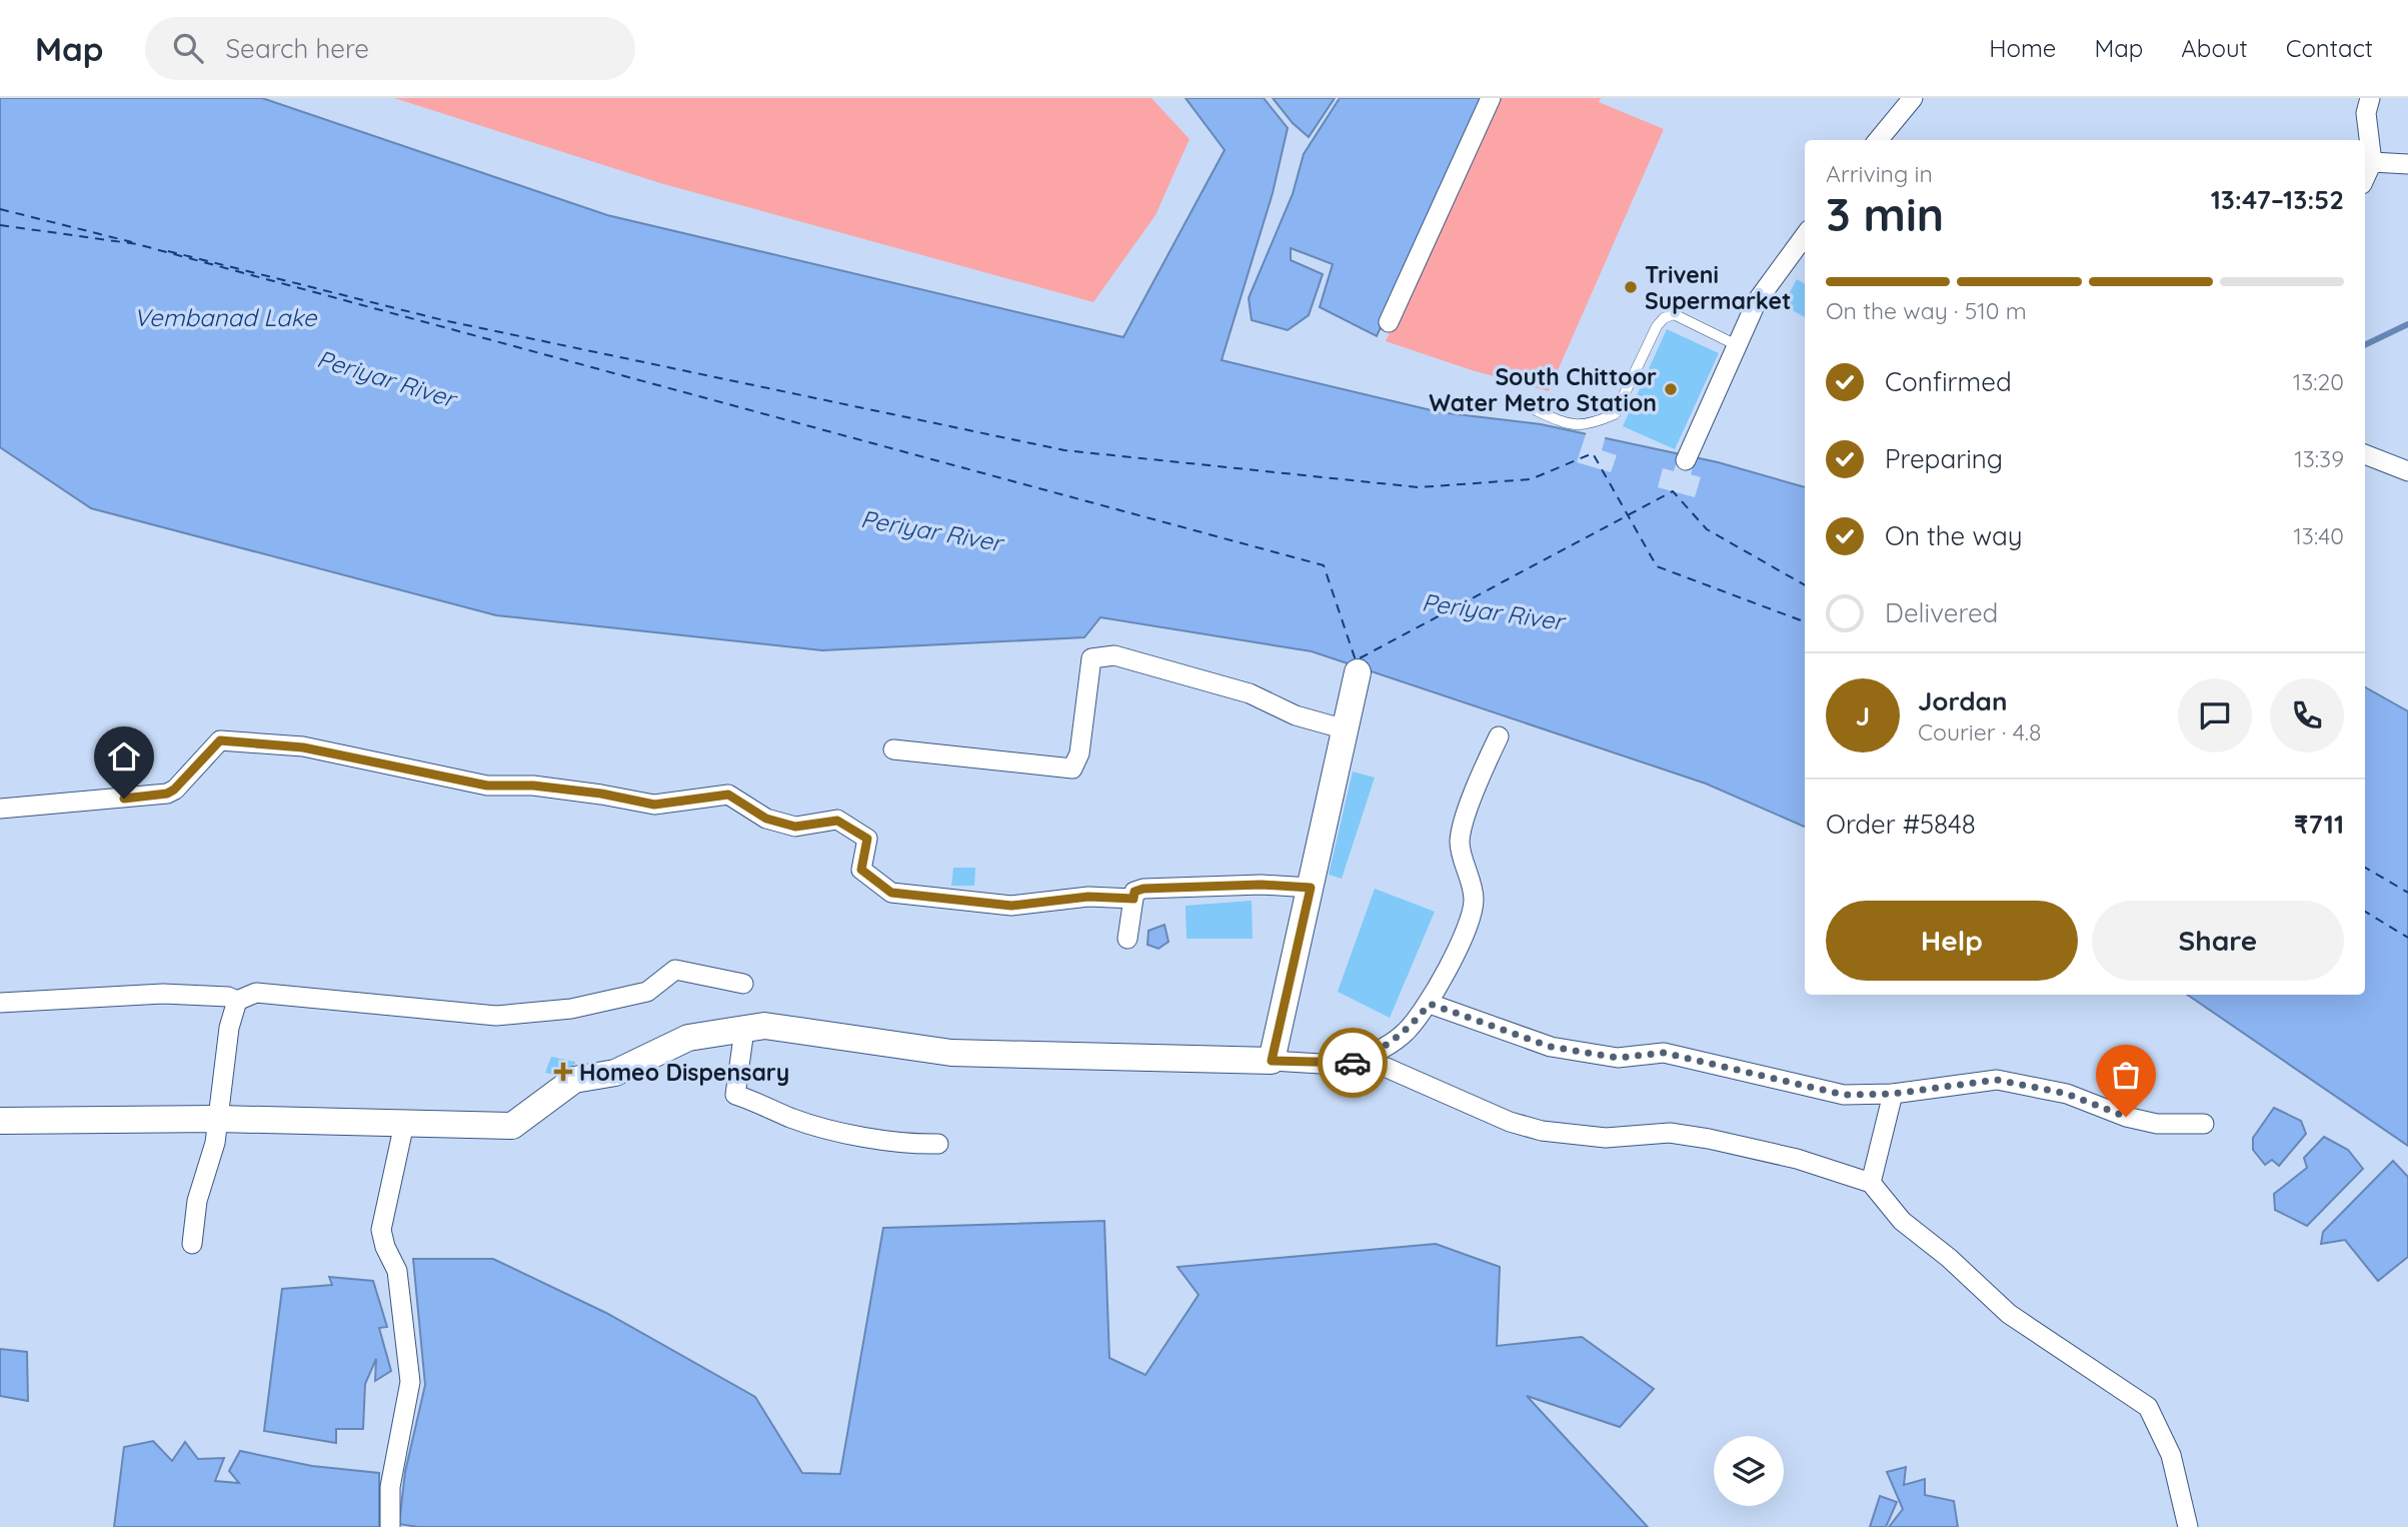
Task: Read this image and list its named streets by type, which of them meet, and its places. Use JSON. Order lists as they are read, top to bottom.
{
  "water": ["Vembanad Lake", "Periyar River"],
  "places": {
    "other": ["Triveni Supermarket", "South Chittoor Water Metro Station"],
    "health": ["Homeo Dispensary"]
  },
  "page": {
    "header": "Map",
    "search": "Search here",
    "nav": [
      "Home",
      "Map",
      "About",
      "Contact"
    ],
    "heading": ["3 min", "Arriving in", "13:47–13:52"],
    "panel": [
      "Jordan",
      "Courier · 4.8",
      "Order #5848",
      "₹711"
    ],
    "bar": "On the way · 510 m",
    "list": [
      ["Confirmed", "13:20"],
      ["Preparing", "13:39"],
      ["On the way", "13:40"],
      "Delivered"
    ],
    "round": "J",
    "buttons": ["Help", "Share"]
  }
}
